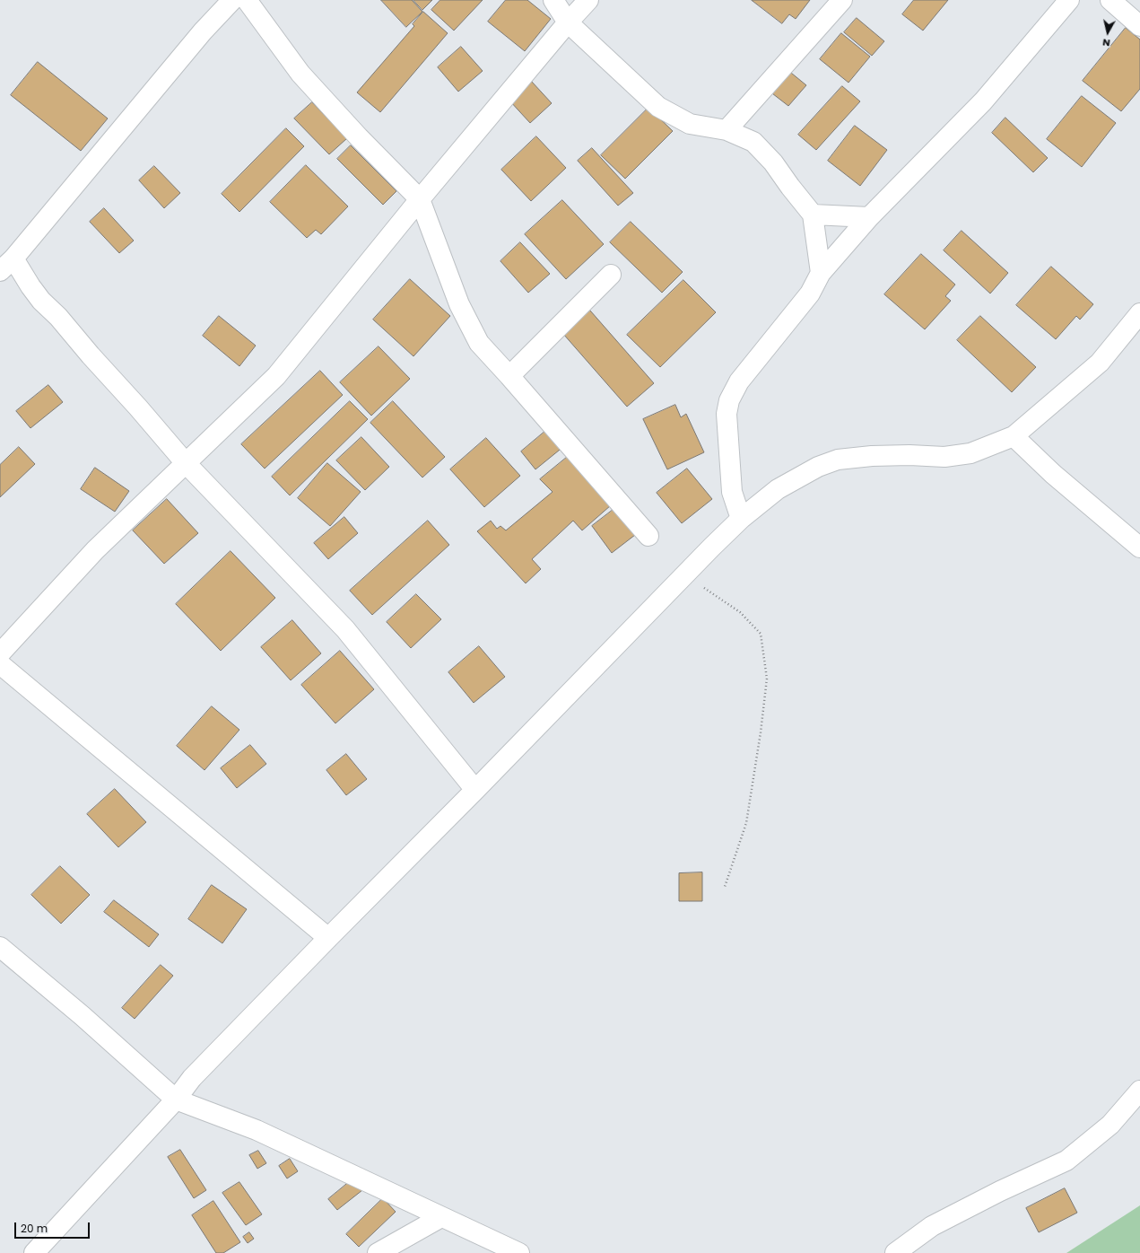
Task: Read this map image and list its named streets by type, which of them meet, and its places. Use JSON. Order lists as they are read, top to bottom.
{
  "scale_bar": "20 m",
  "north": "bottom"
}
